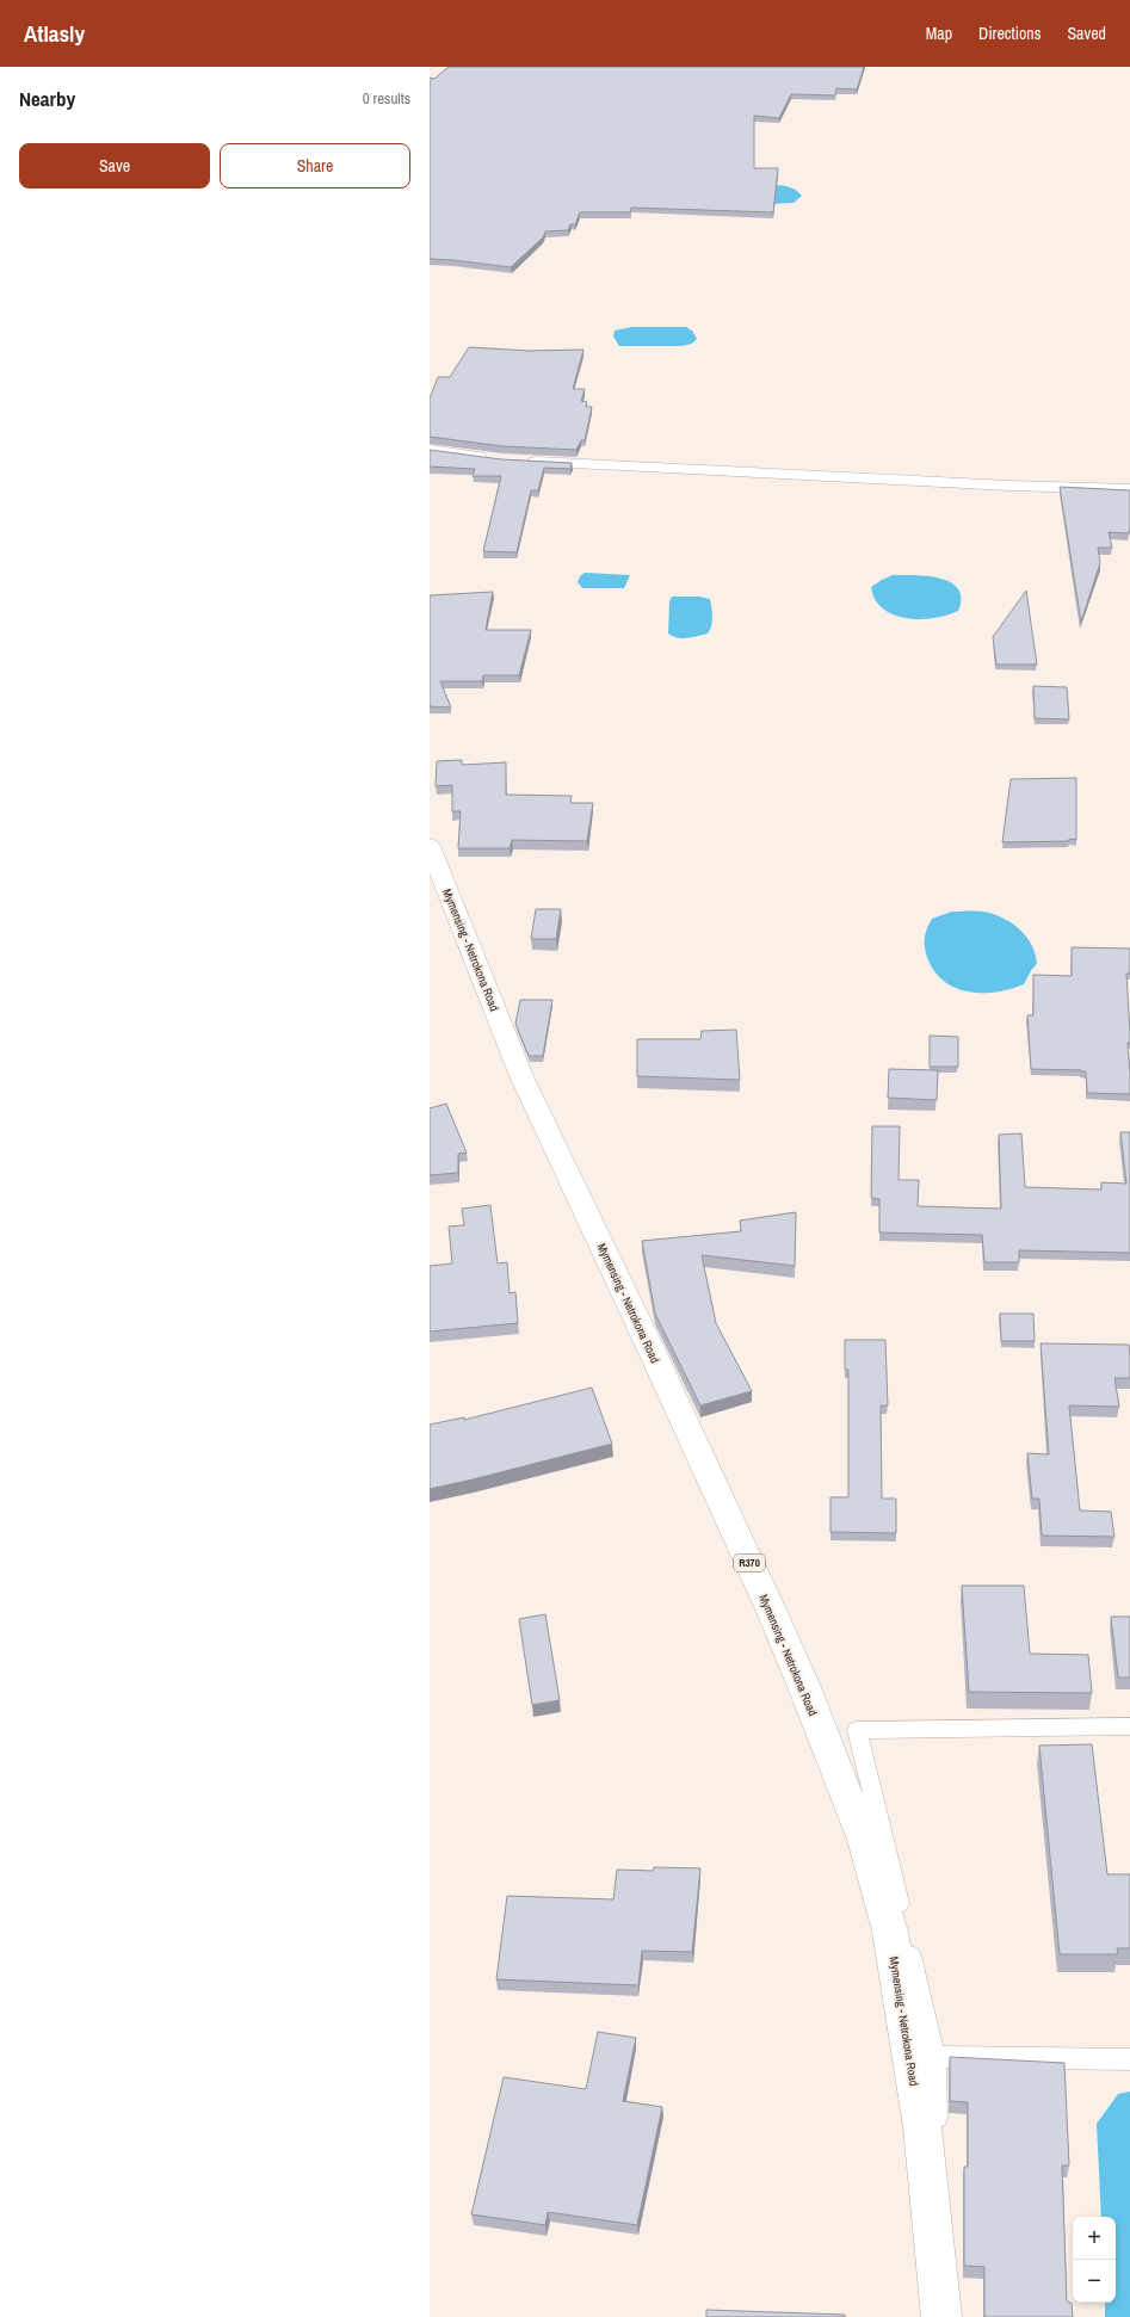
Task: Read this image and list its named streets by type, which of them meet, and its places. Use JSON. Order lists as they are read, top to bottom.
{
  "streets": {
    "main road": ["Mymensing - Netrokona Road", "R370"]
  },
  "page": {
    "header": "Atlasly",
    "nav": ["Map", "Directions", "Saved"],
    "heading": ["Nearby", "0 results"],
    "buttons": ["Save", "Share"],
    "map_buttons": ["+", "−"]
  }
}
